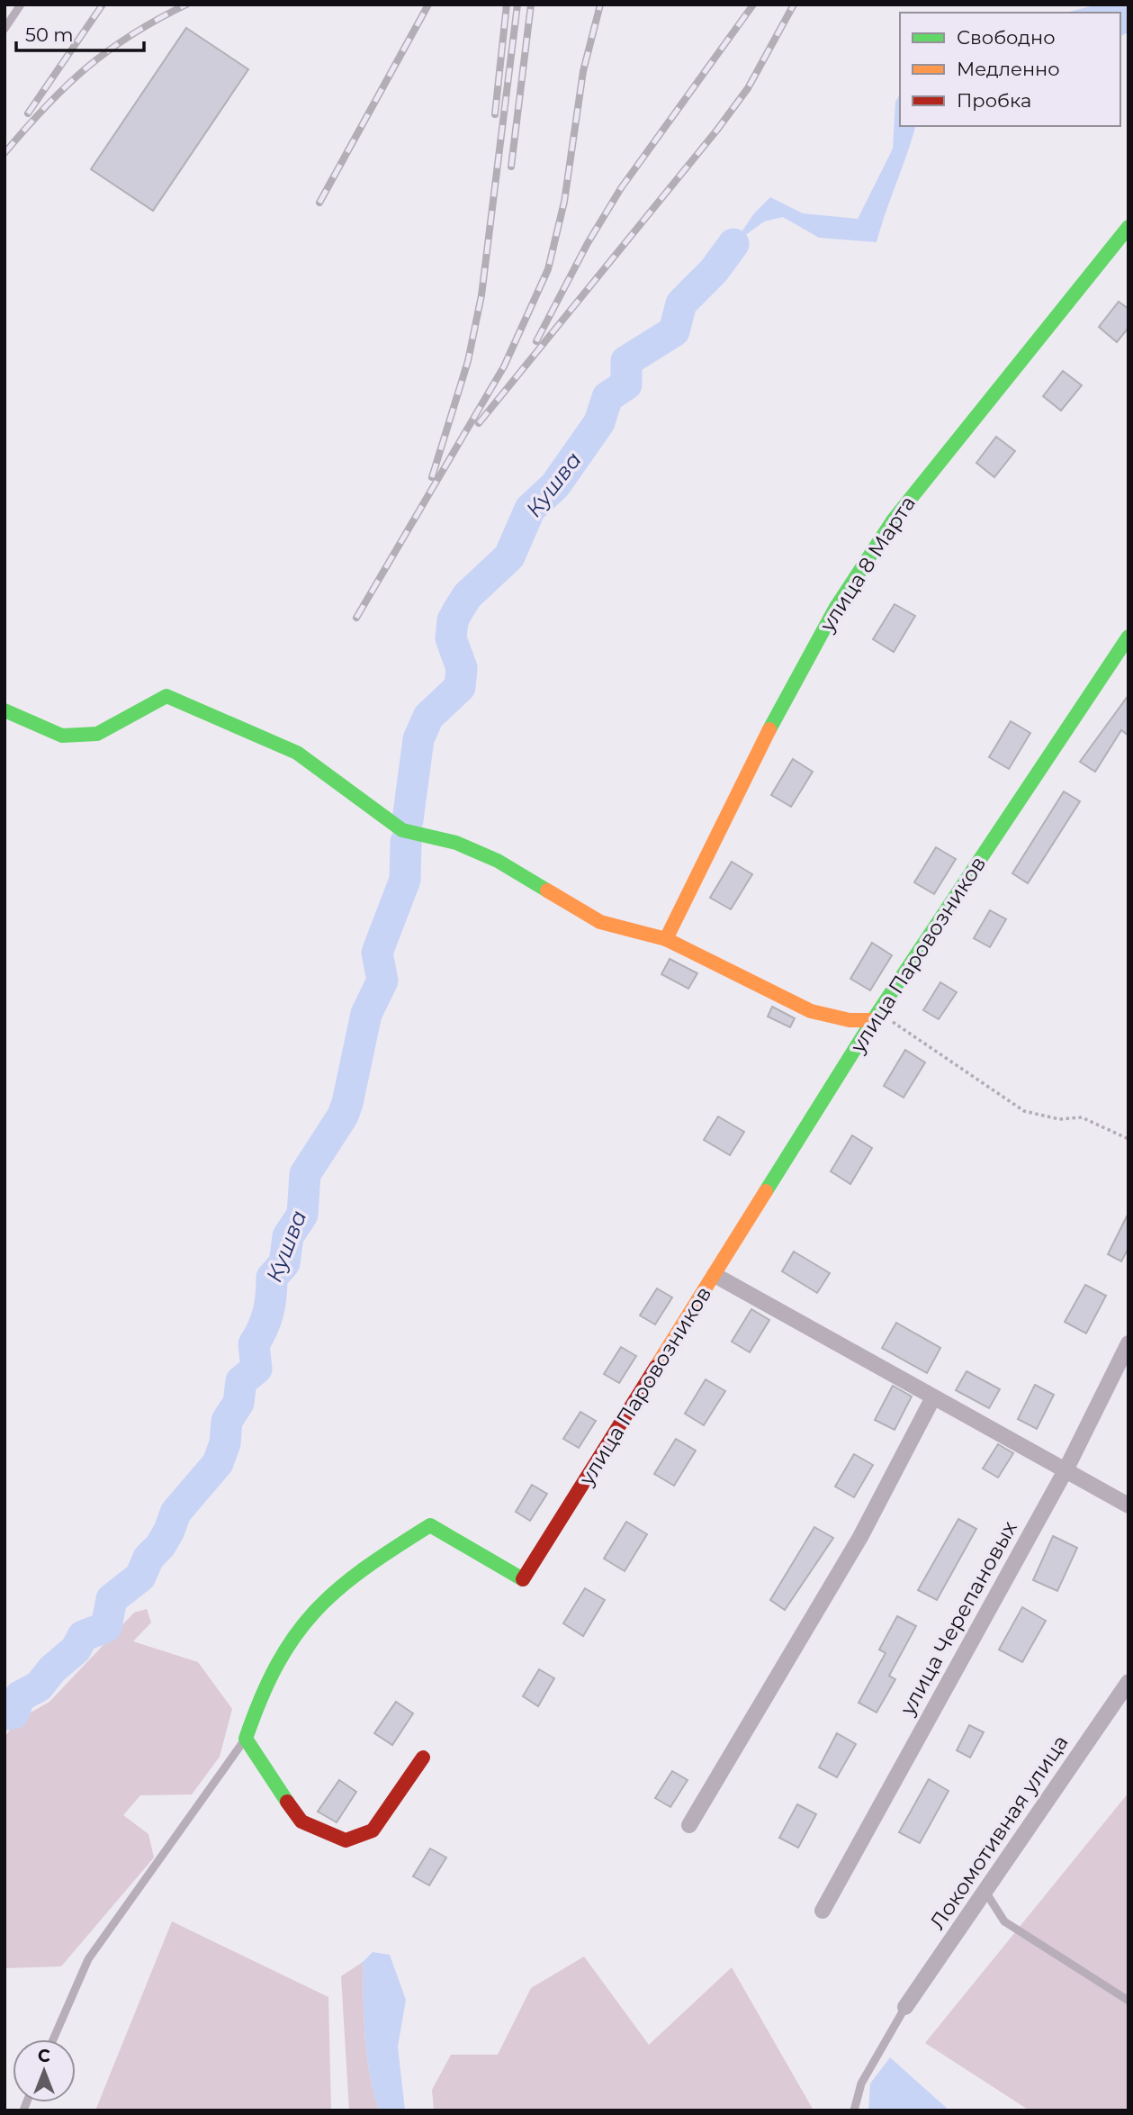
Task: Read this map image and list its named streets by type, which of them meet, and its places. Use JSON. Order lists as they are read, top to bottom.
{
  "streets": {
    "street": [
      "улица 8 Марта",
      "улица Паровозников",
      "улица Черепановых",
      "Локомотивная улица"
    ]
  },
  "water": ["Кушва"],
  "legend": ["Свободно", "Медленно", "Пробка"],
  "scale_bar": "50 m",
  "north": "top"
}
